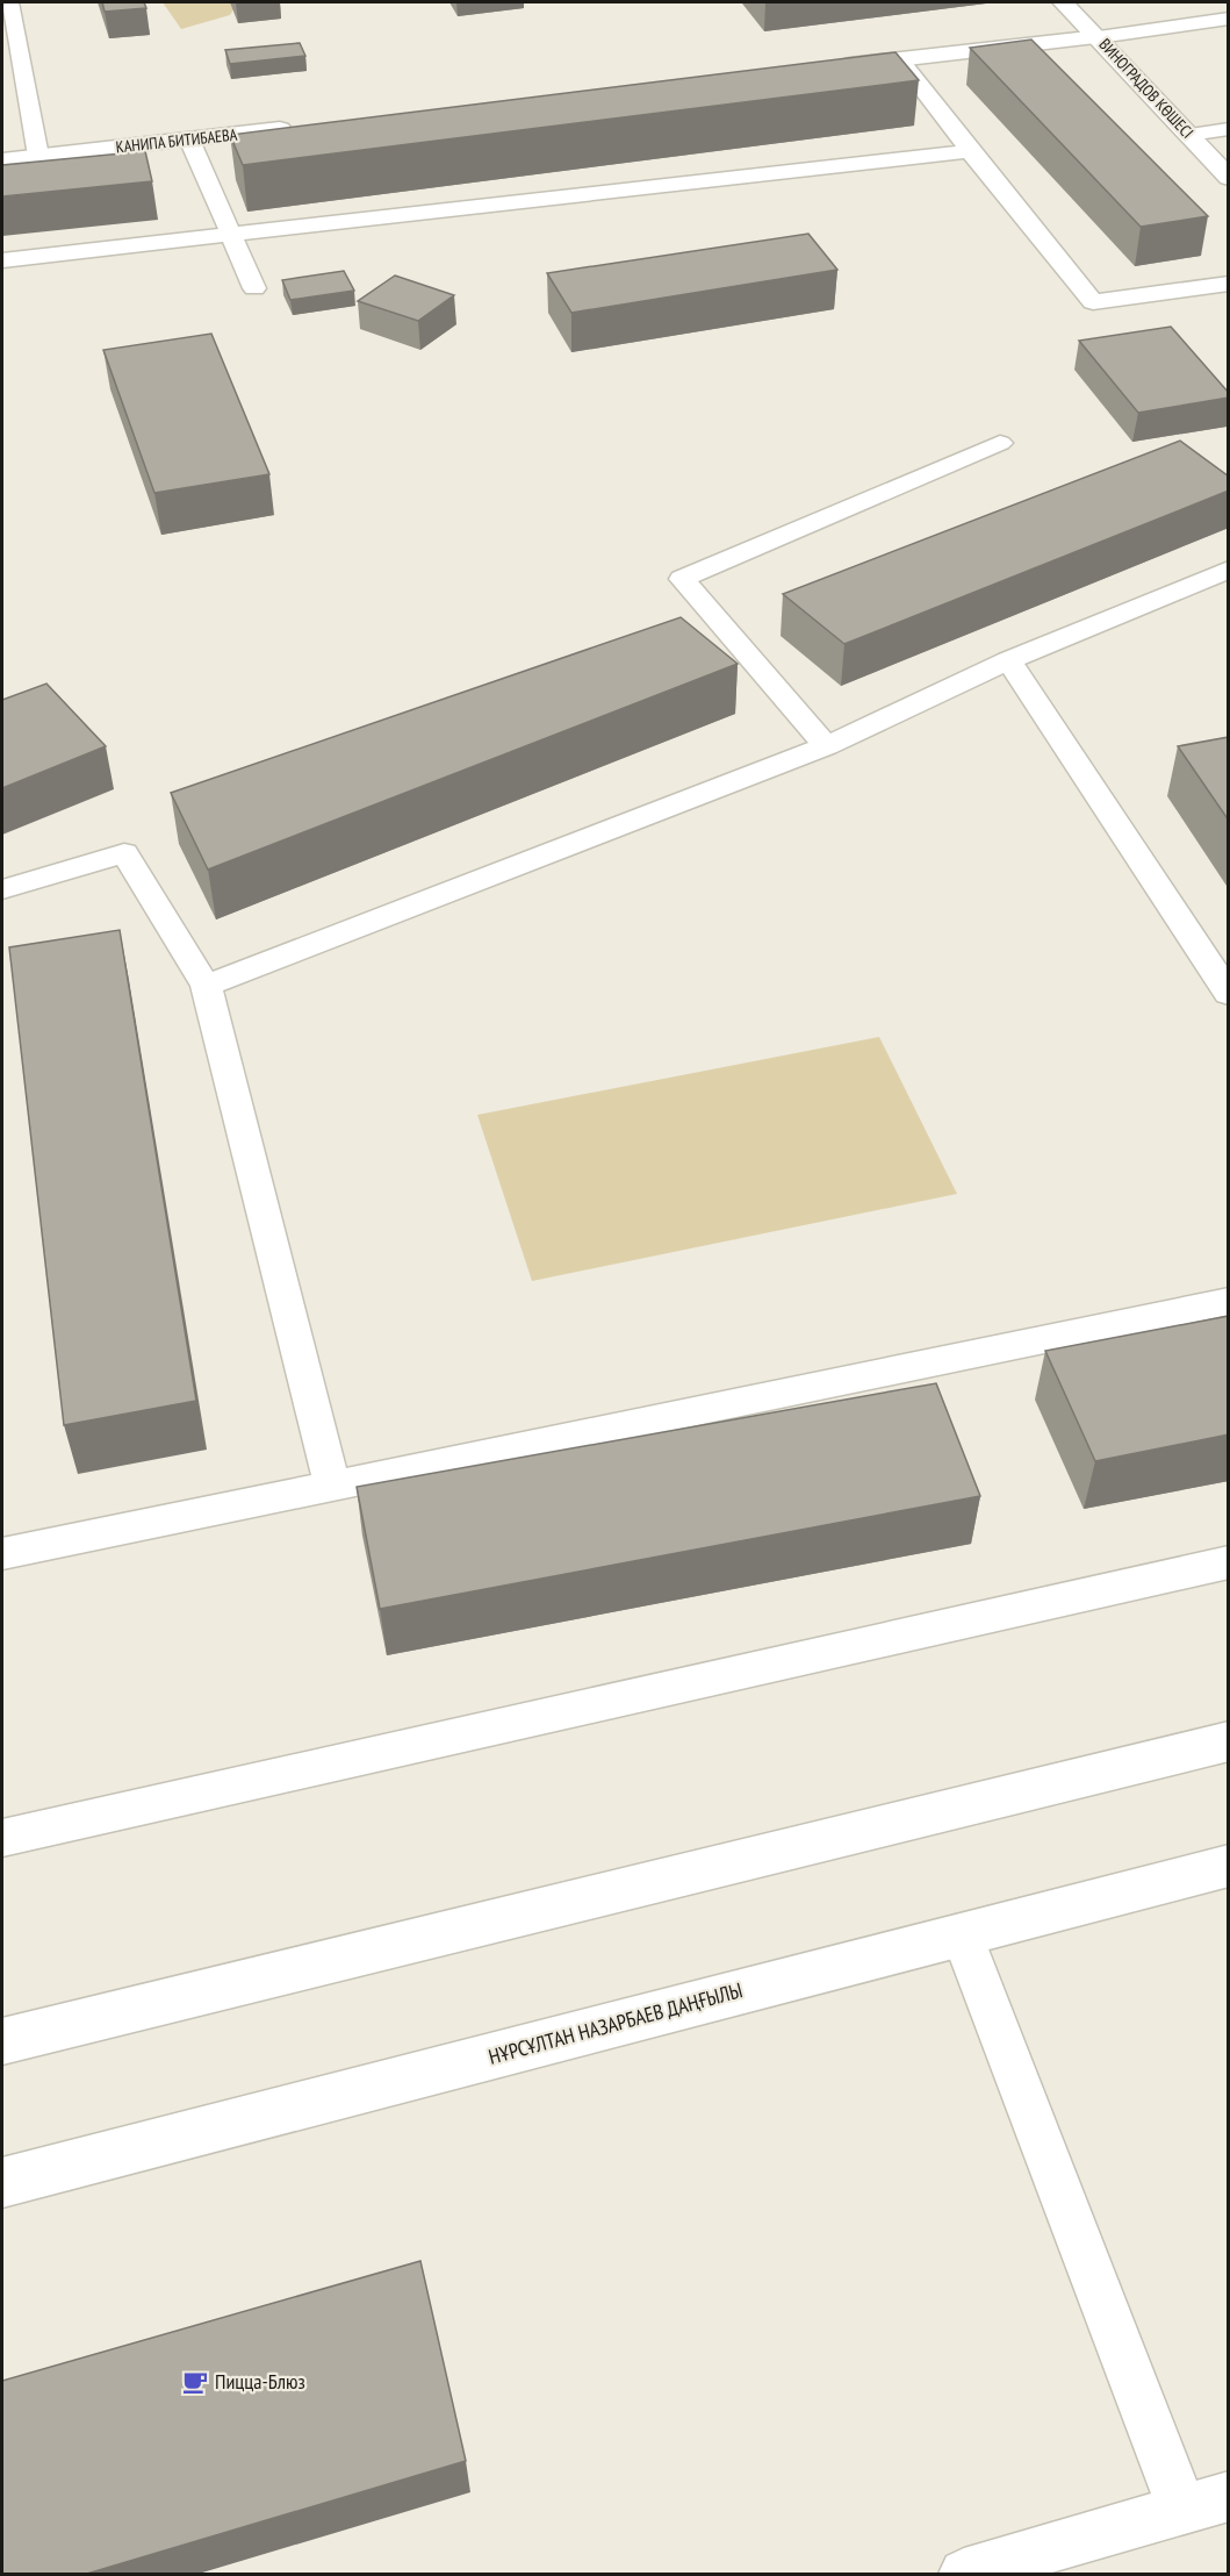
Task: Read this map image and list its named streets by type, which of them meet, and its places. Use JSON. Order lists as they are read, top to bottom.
{
  "streets": {
    "main road": ["ВИНОГРАДОВ КӨШЕСІ", "КАНИПА БИТИБАЕВА", "НҰРСҰЛТАН НАЗАРБАЕВ ДАҢҒЫЛЫ"]
  },
  "places": {
    "cafe": ["Пицца-Блюз"]
  }
}
